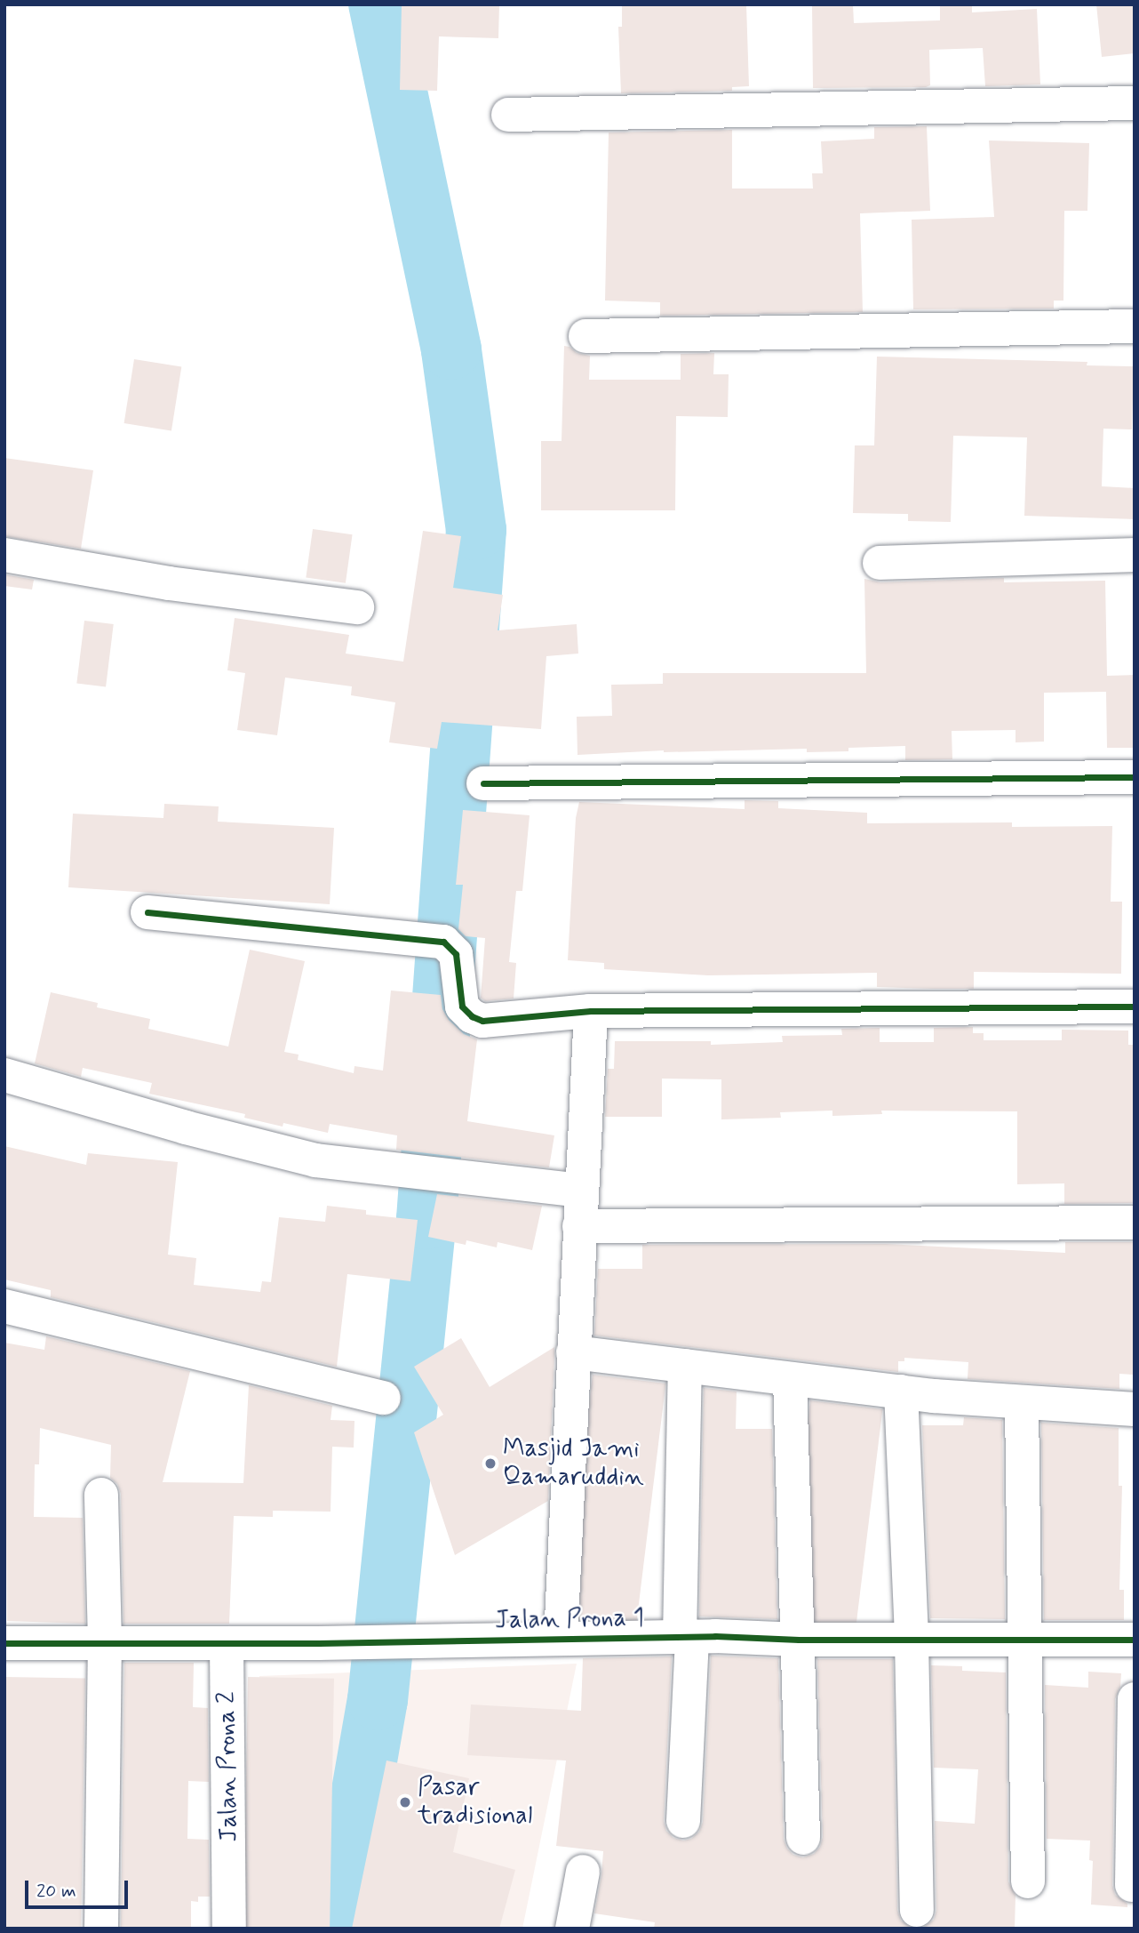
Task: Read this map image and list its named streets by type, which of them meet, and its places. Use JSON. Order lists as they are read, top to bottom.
{
  "streets": {
    "street": ["Jalan Prona 1", "Jalan Prona 2"]
  },
  "crossings": [
    ["Jalan Prona 1", "Jalan Prona 2"]
  ],
  "places": ["Masjid Jami Qamaruddin", "Pasar tradisional"],
  "scale_bar": "20 m"
}
